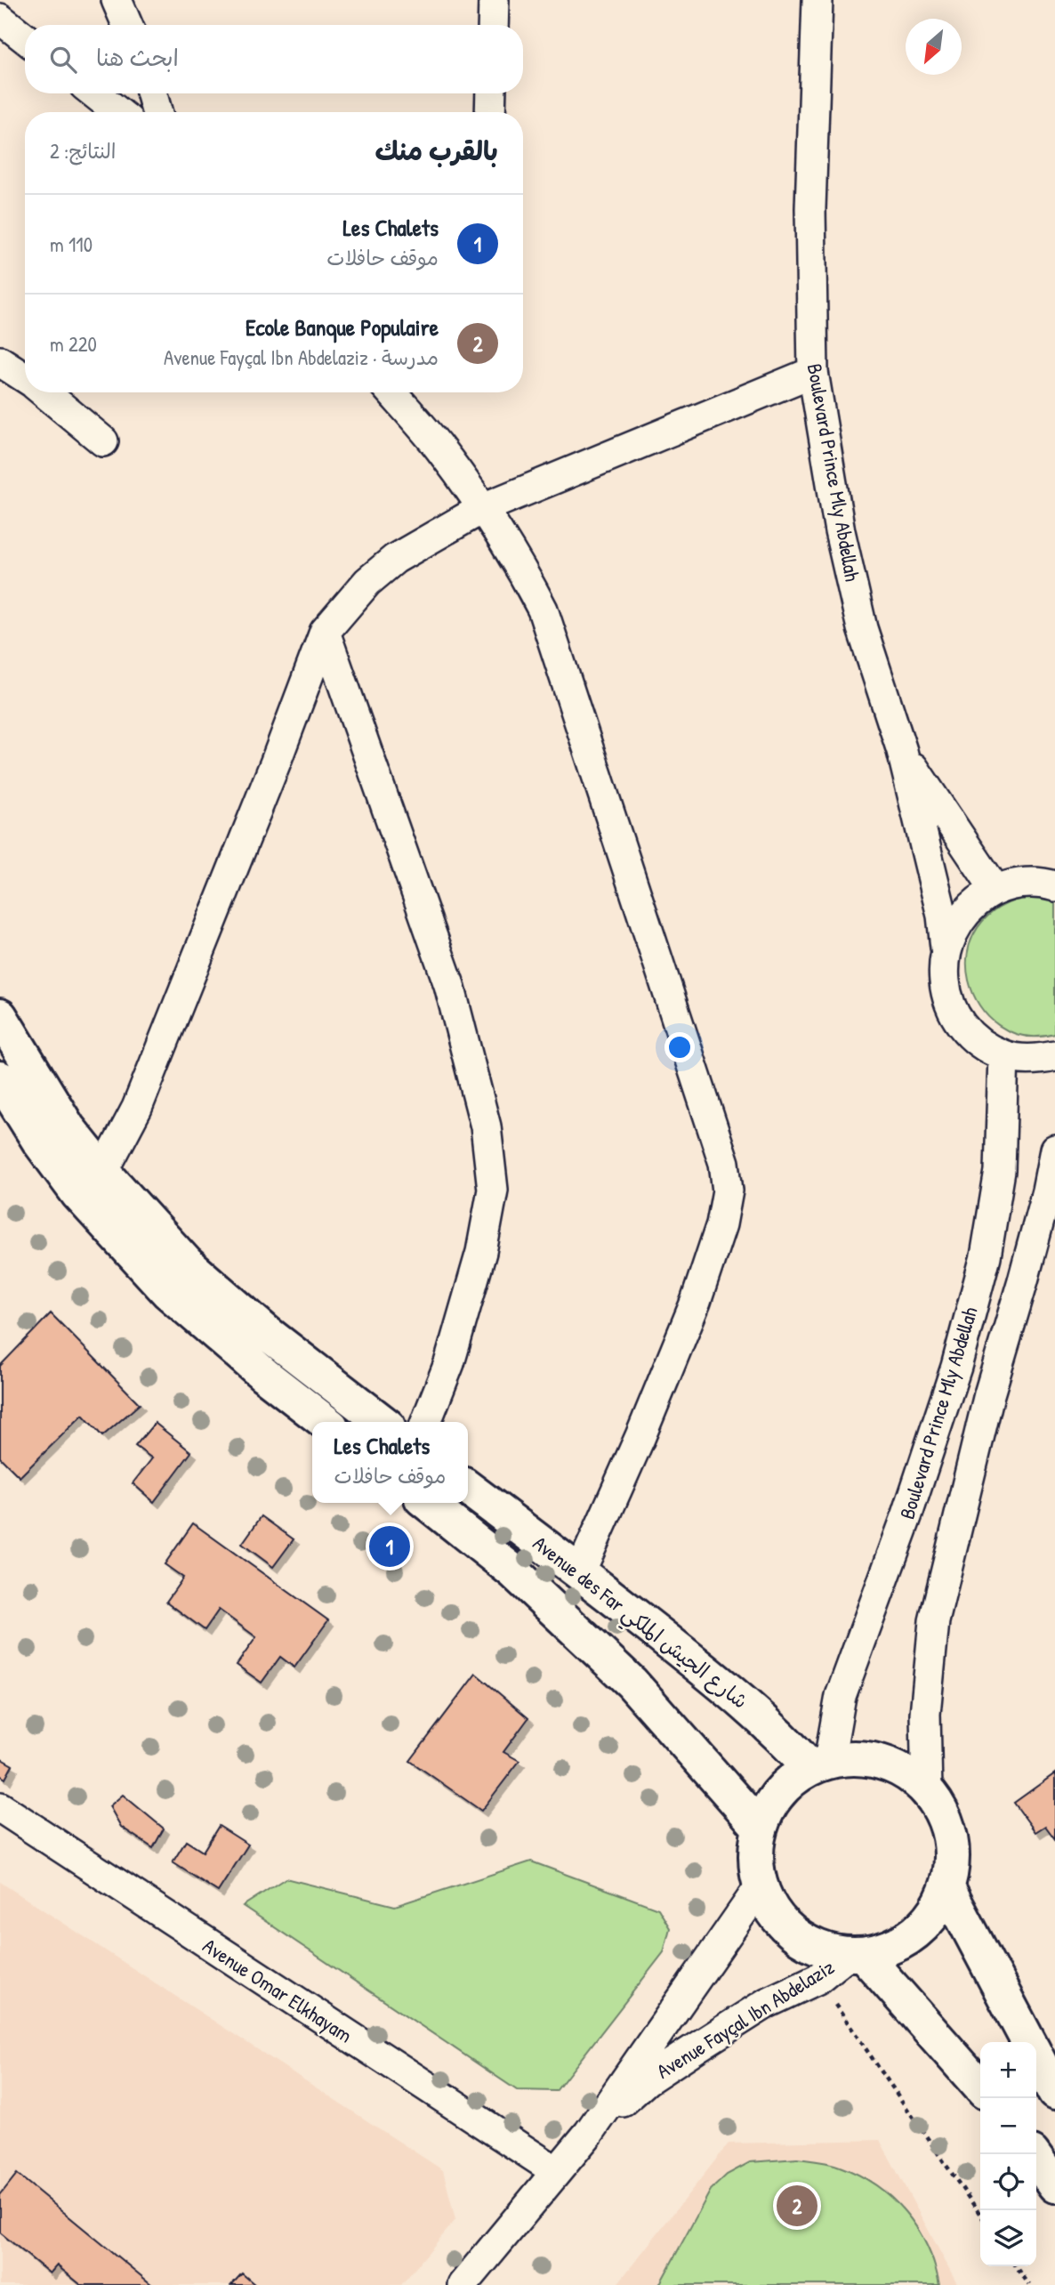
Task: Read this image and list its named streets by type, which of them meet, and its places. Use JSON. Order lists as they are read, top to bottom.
{
  "streets": {
    "main road": ["Avenue des Far شارع الجيش الملكي"],
    "street": ["Boulevard Prince Mly Abdellah", "Avenue Omar Elkhayam", "Avenue Fayçal Ibn Abdelaziz"]
  },
  "crossings": [
    ["Boulevard Prince Mly Abdellah", "Avenue des Far شارع الجيش الملكي"],
    ["Boulevard Prince Mly Abdellah", "Avenue Fayçal Ibn Abdelaziz"],
    ["Avenue des Far شارع الجيش الملكي", "Avenue Fayçal Ibn Abdelaziz"],
    ["Avenue Omar Elkhayam", "Avenue Fayçal Ibn Abdelaziz"]
  ],
  "north": "bottom left",
  "page": {
    "search": "ابحث هنا",
    "heading": ["بالقرب منك", "النتائج: 2"],
    "list": [
      {
        "mark": "1",
        "name": "Les Chalets",
        "note": "موقف حافلات",
        "value": "110 m"
      },
      {
        "mark": "2",
        "name": "Ecole Banque Populaire",
        "note": "مدرسة · Avenue Fayçal Ibn Abdelaziz",
        "value": "220 m"
      }
    ],
    "popup": ["Les Chalets", "موقف حافلات"],
    "pins": ["1", "2"],
    "map_buttons": ["+", "−"]
  }
}
